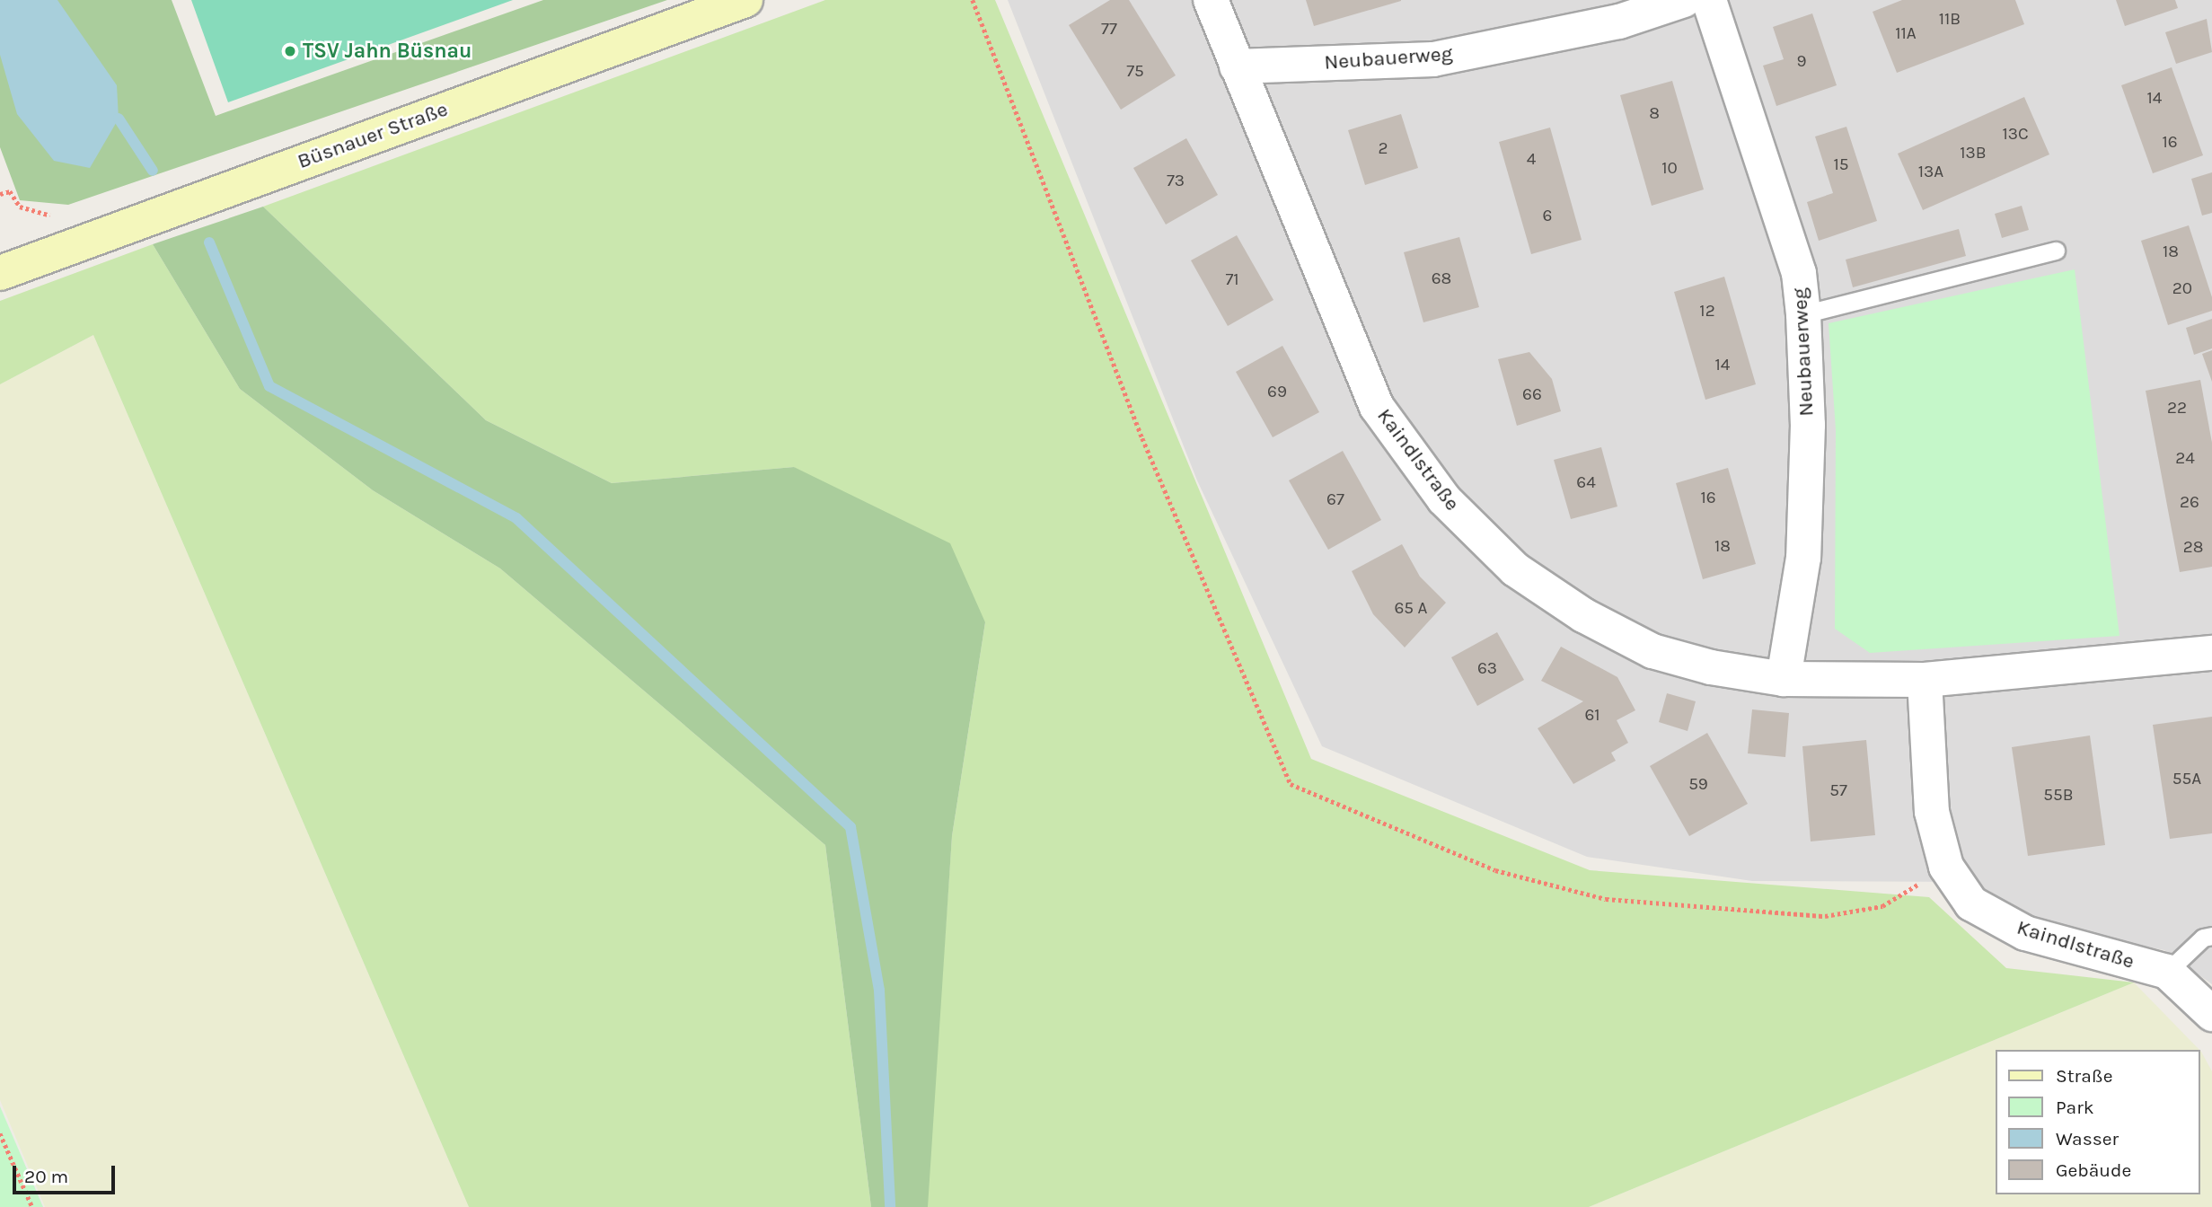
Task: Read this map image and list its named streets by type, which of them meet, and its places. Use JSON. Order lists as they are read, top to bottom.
{
  "streets": {
    "street": ["Neubauerweg", "Büsnauer Straße", "Kaindlstraße"]
  },
  "crossings": [
    ["Neubauerweg", "Kaindlstraße"]
  ],
  "places": ["TSV Jahn Büsnau"],
  "house_numbers": [
    "11B",
    "77",
    "11A",
    "9",
    "75",
    "14",
    "8",
    "13C",
    "16",
    "2",
    "13B",
    "4",
    "15",
    "10",
    "13A",
    "73",
    "6",
    "18",
    "68",
    "71",
    "20",
    "12",
    "14",
    "69",
    "66",
    "22",
    "24",
    "64",
    "16",
    "67",
    "26",
    "18",
    "28",
    "65 A",
    "63",
    "61",
    "55A",
    "59",
    "57",
    "55B"
  ],
  "legend": [
    "Straße",
    "Park",
    "Wasser",
    "Gebäude"
  ],
  "scale_bar": "20 m"
}
